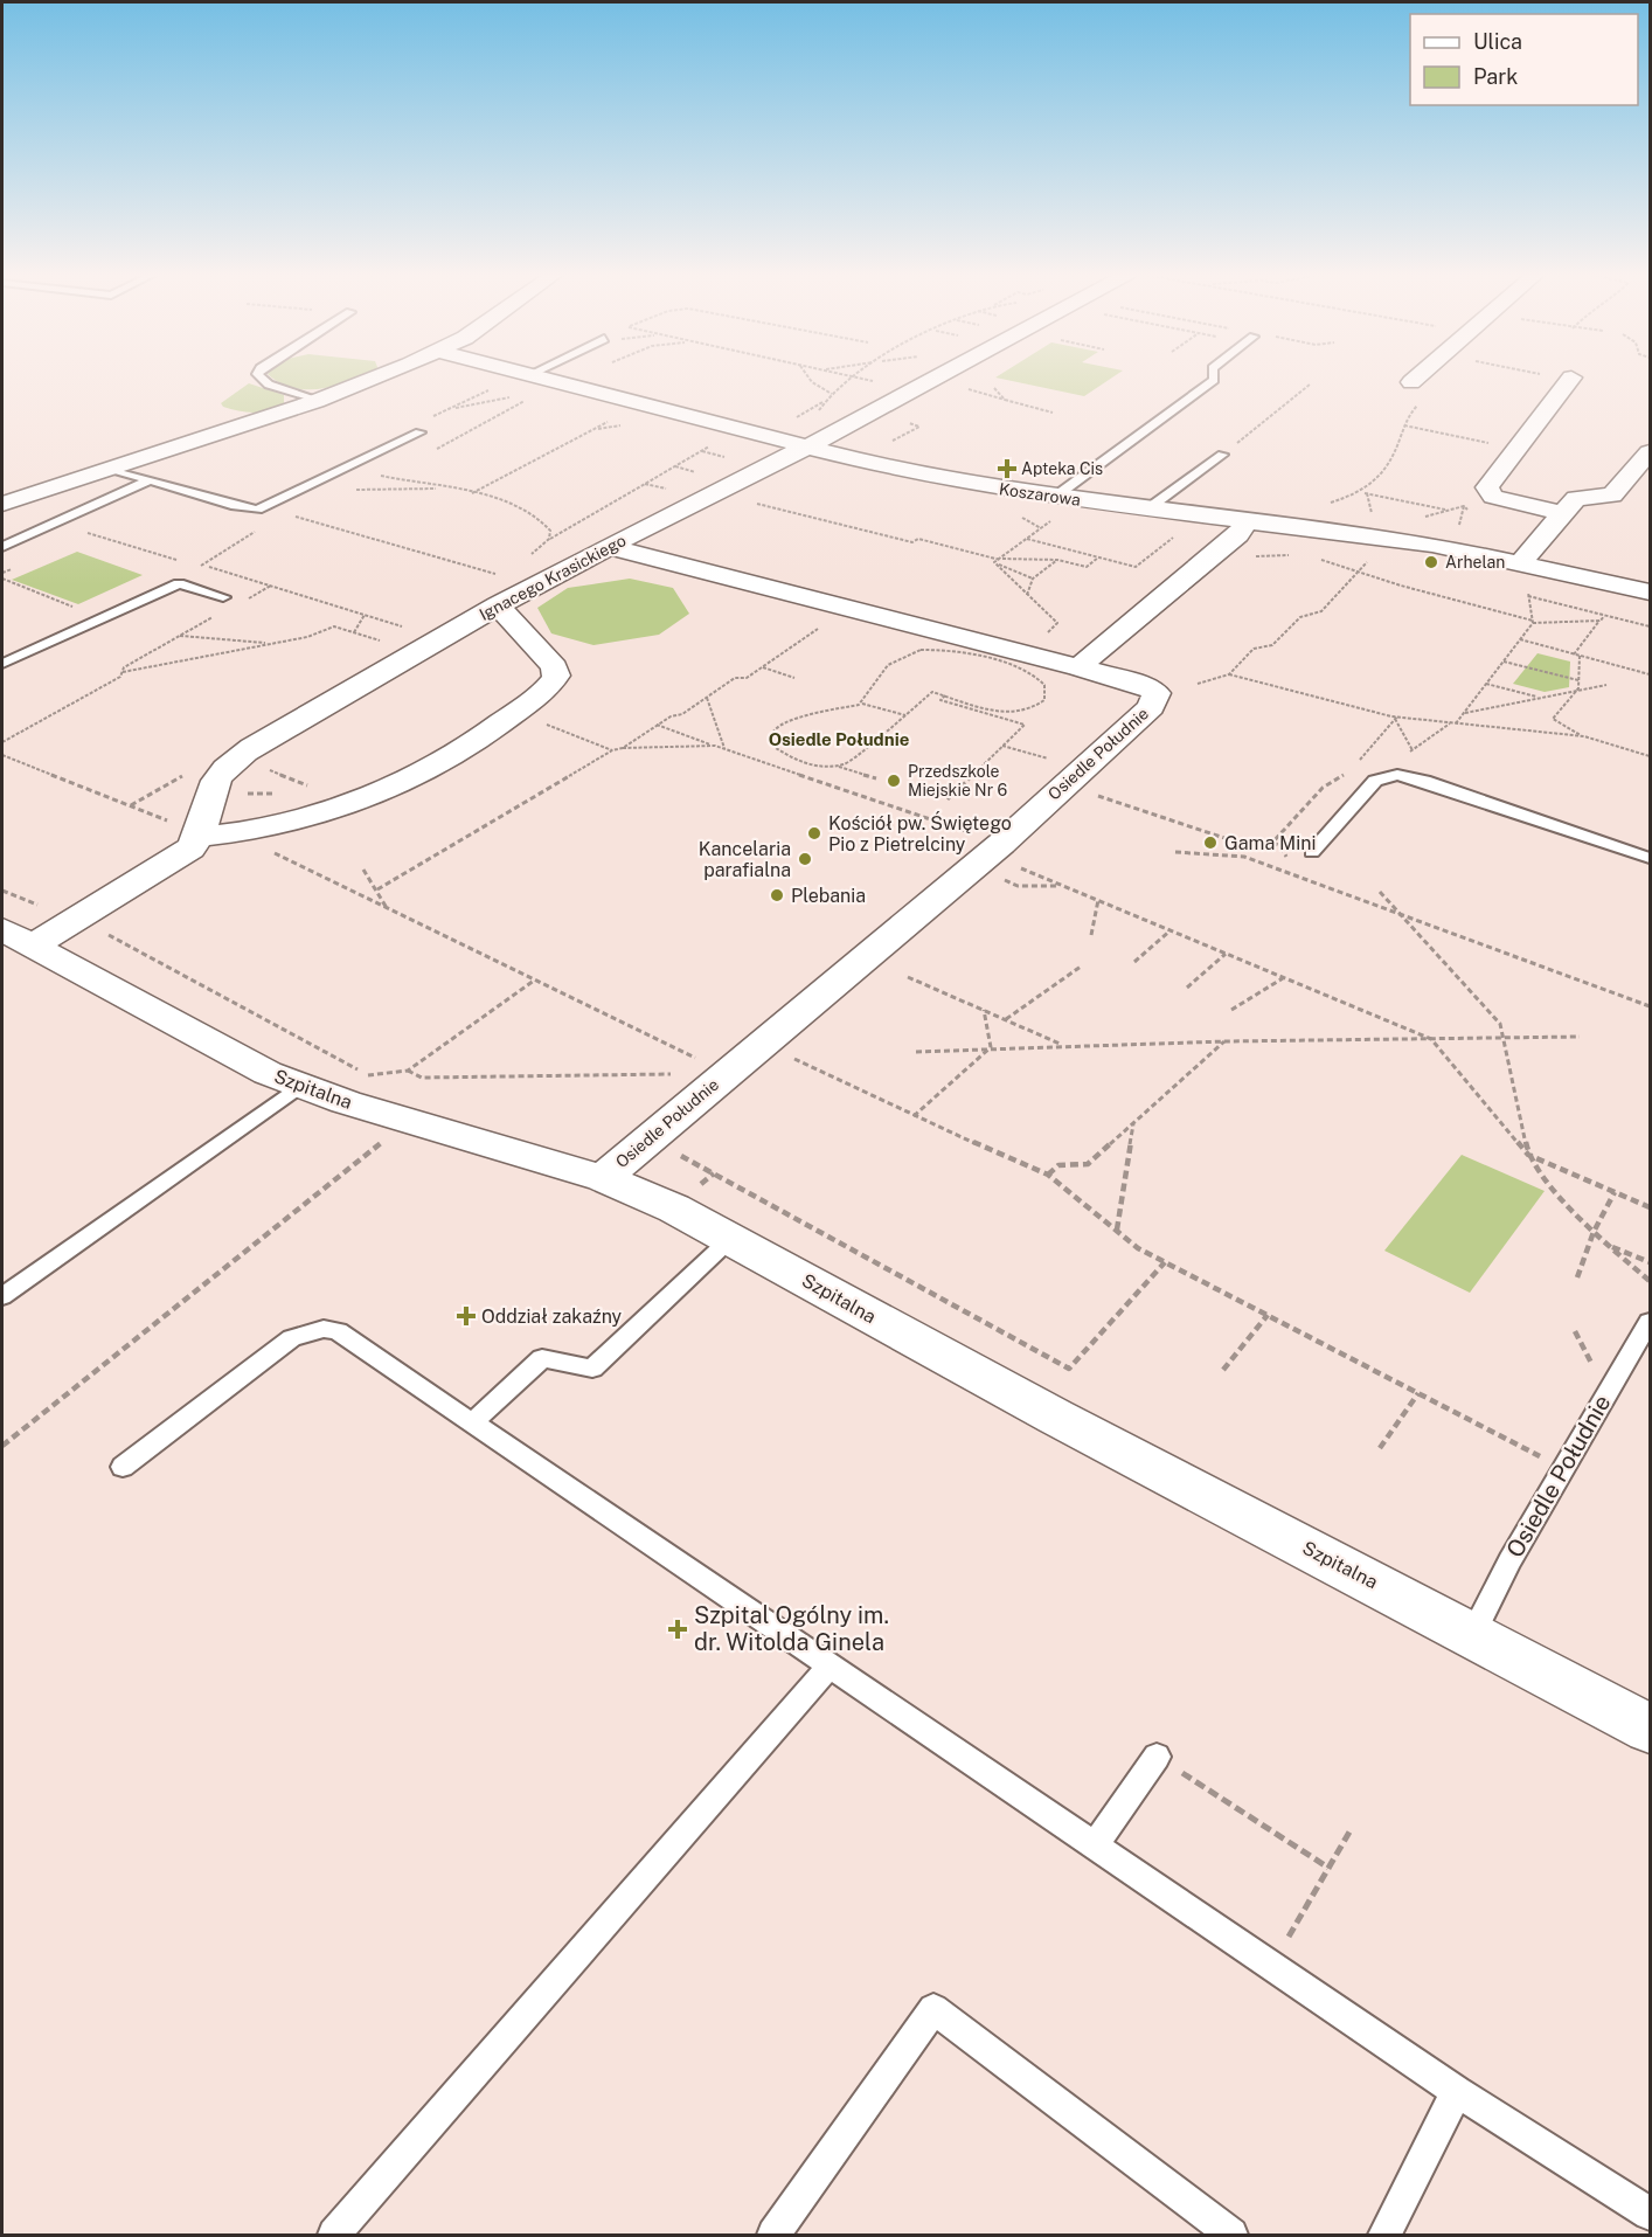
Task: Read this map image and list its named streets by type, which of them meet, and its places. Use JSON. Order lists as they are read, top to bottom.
{
  "streets": {
    "street": [
      "Koszarowa",
      "Ignacego Krasickiego",
      "Osiedle Południe",
      "Szpitalna"
    ]
  },
  "crossings": [
    ["Koszarowa", "Ignacego Krasickiego"],
    ["Ignacego Krasickiego", "Osiedle Południe"],
    ["Osiedle Południe", "Szpitalna"]
  ],
  "districts": ["Osiedle Południe"],
  "places": {
    "health": ["Apteka Cis", "Oddział zakaźny", "Szpital Ogólny im. dr. Witolda Ginela"],
    "other": [
      "Arhelan",
      "Przedszkole Miejskie Nr 6",
      "Kościół pw. Świętego Pio z Pietrelciny",
      "Gama Mini",
      "Kancelaria parafialna",
      "Plebania"
    ]
  },
  "legend": ["Ulica", "Park"]
}
